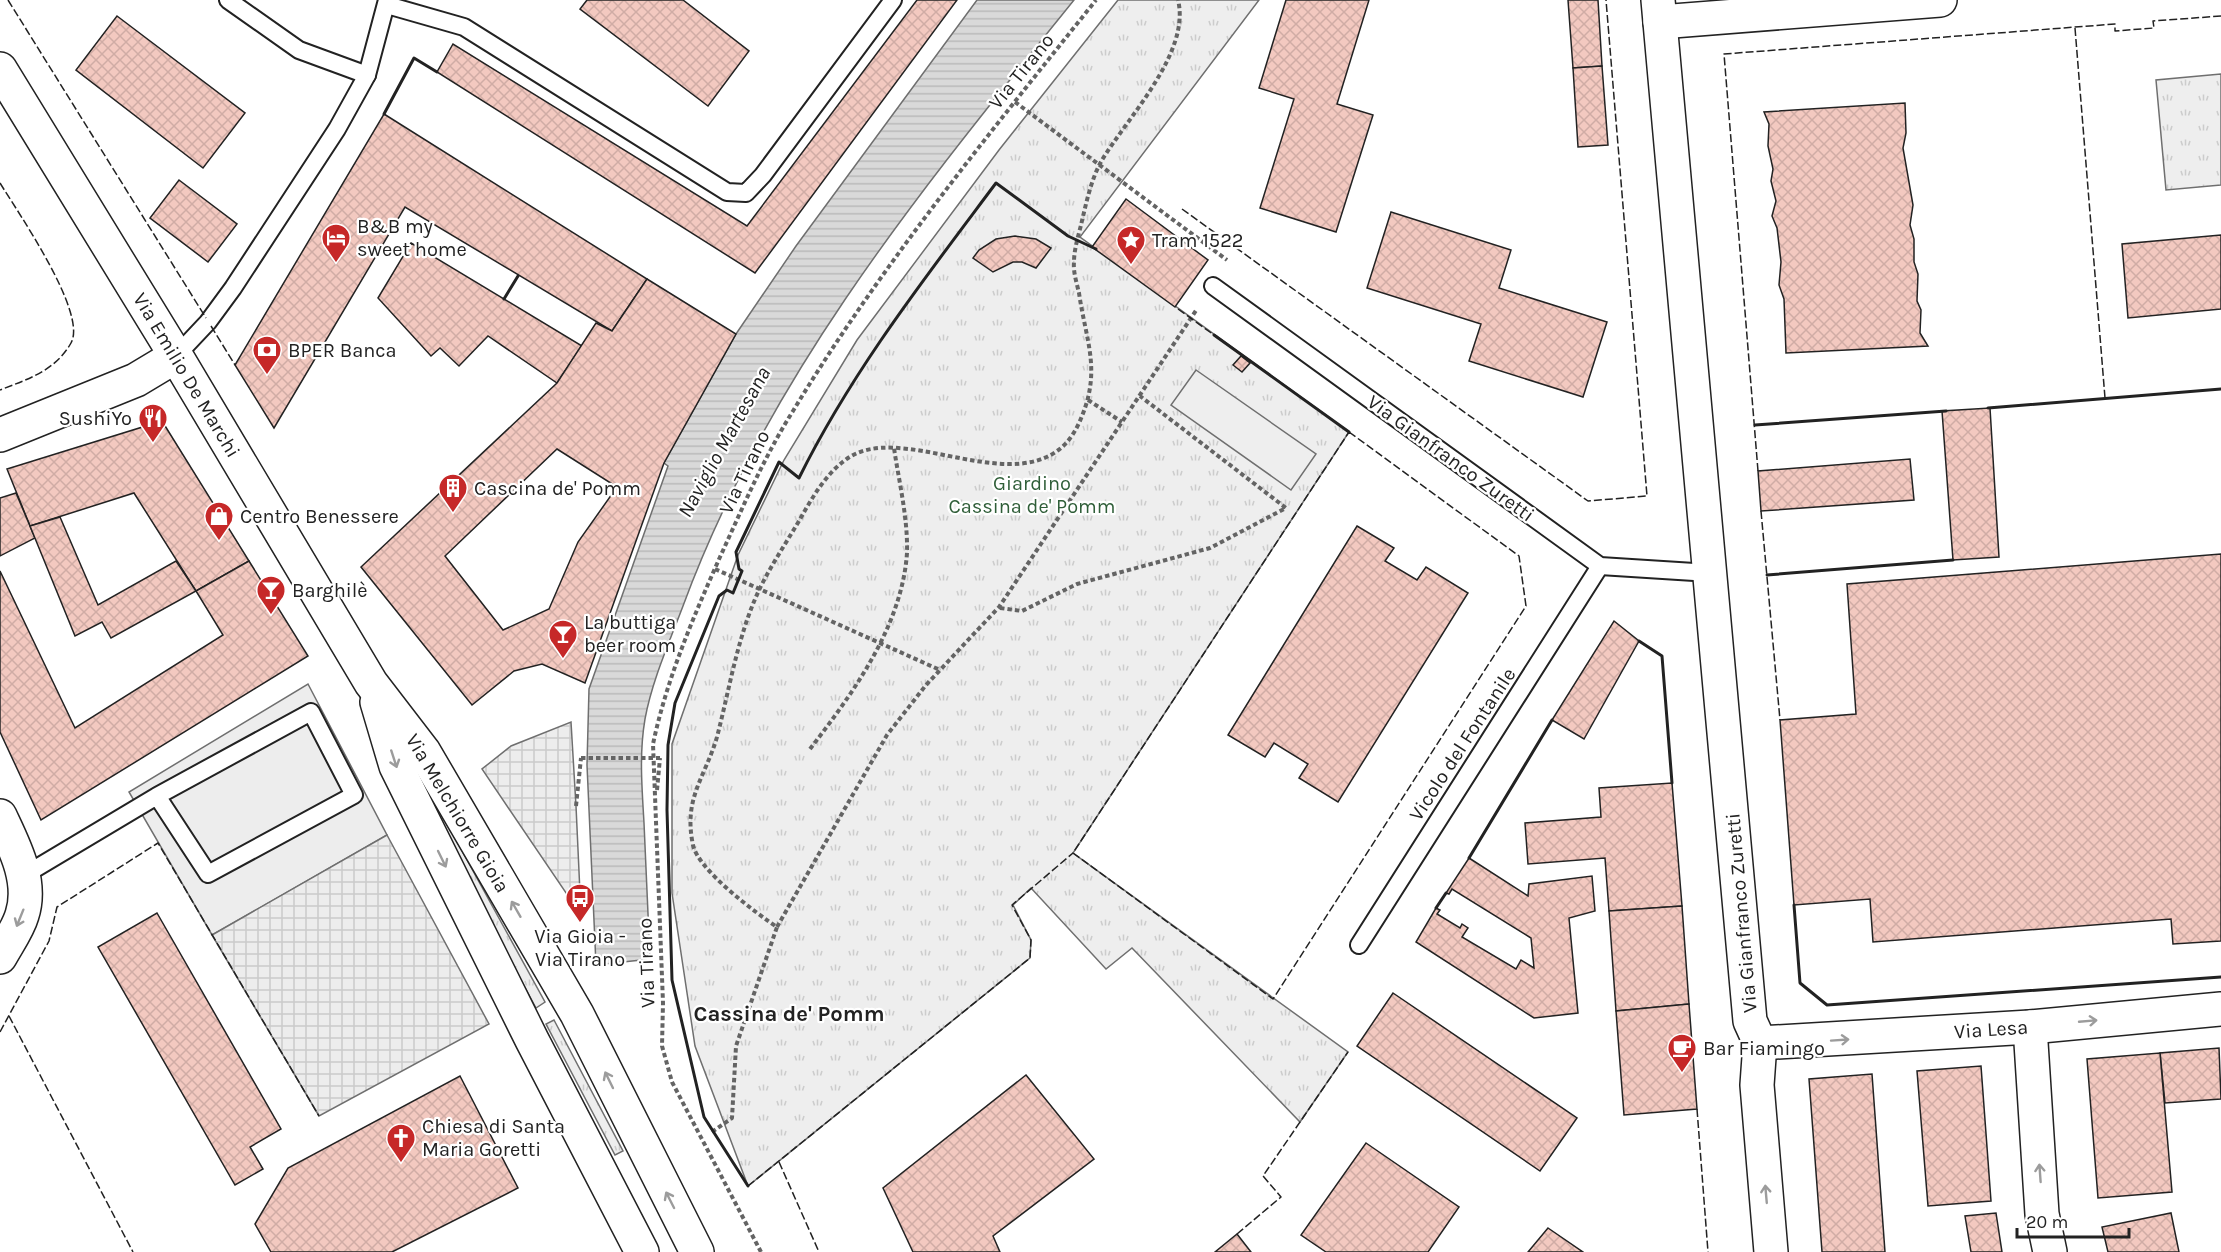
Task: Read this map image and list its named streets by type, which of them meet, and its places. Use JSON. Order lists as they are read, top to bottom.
{
  "streets": {
    "street": [
      "Via Emilio De Marchi",
      "Via Gianfranco Zuretti",
      "Via Melchiorre Gioia",
      "Via Lesa"
    ],
    "lane": ["Vicolo del Fontanile"],
    "path": ["Via Tirano"]
  },
  "crossings": [
    ["Via Emilio De Marchi", "Via Melchiorre Gioia"],
    ["Via Gianfranco Zuretti", "Vicolo del Fontanile"],
    ["Via Gianfranco Zuretti", "Via Lesa"]
  ],
  "one_way": ["Via Lesa"],
  "districts": ["Cassina de' Pomm"],
  "water": ["Naviglio Martesana"],
  "parks": ["Giardino Cassina de' Pomm"],
  "places": {
    "hotel": ["B&B my sweet home"],
    "place": ["Tram 1522"],
    "bank": ["BPER Banca"],
    "restaurant": ["SushiYo"],
    "building": ["Cascina de' Pomm"],
    "shop": ["Centro Benessere"],
    "bar": ["Barghilè", "La buttiga beer room"],
    "bus stop": ["Via Gioia - Via Tirano"],
    "cafe": ["Bar Fiamingo"],
    "church": ["Chiesa di Santa Maria Goretti"]
  },
  "scale_bar": "20 m"
}
